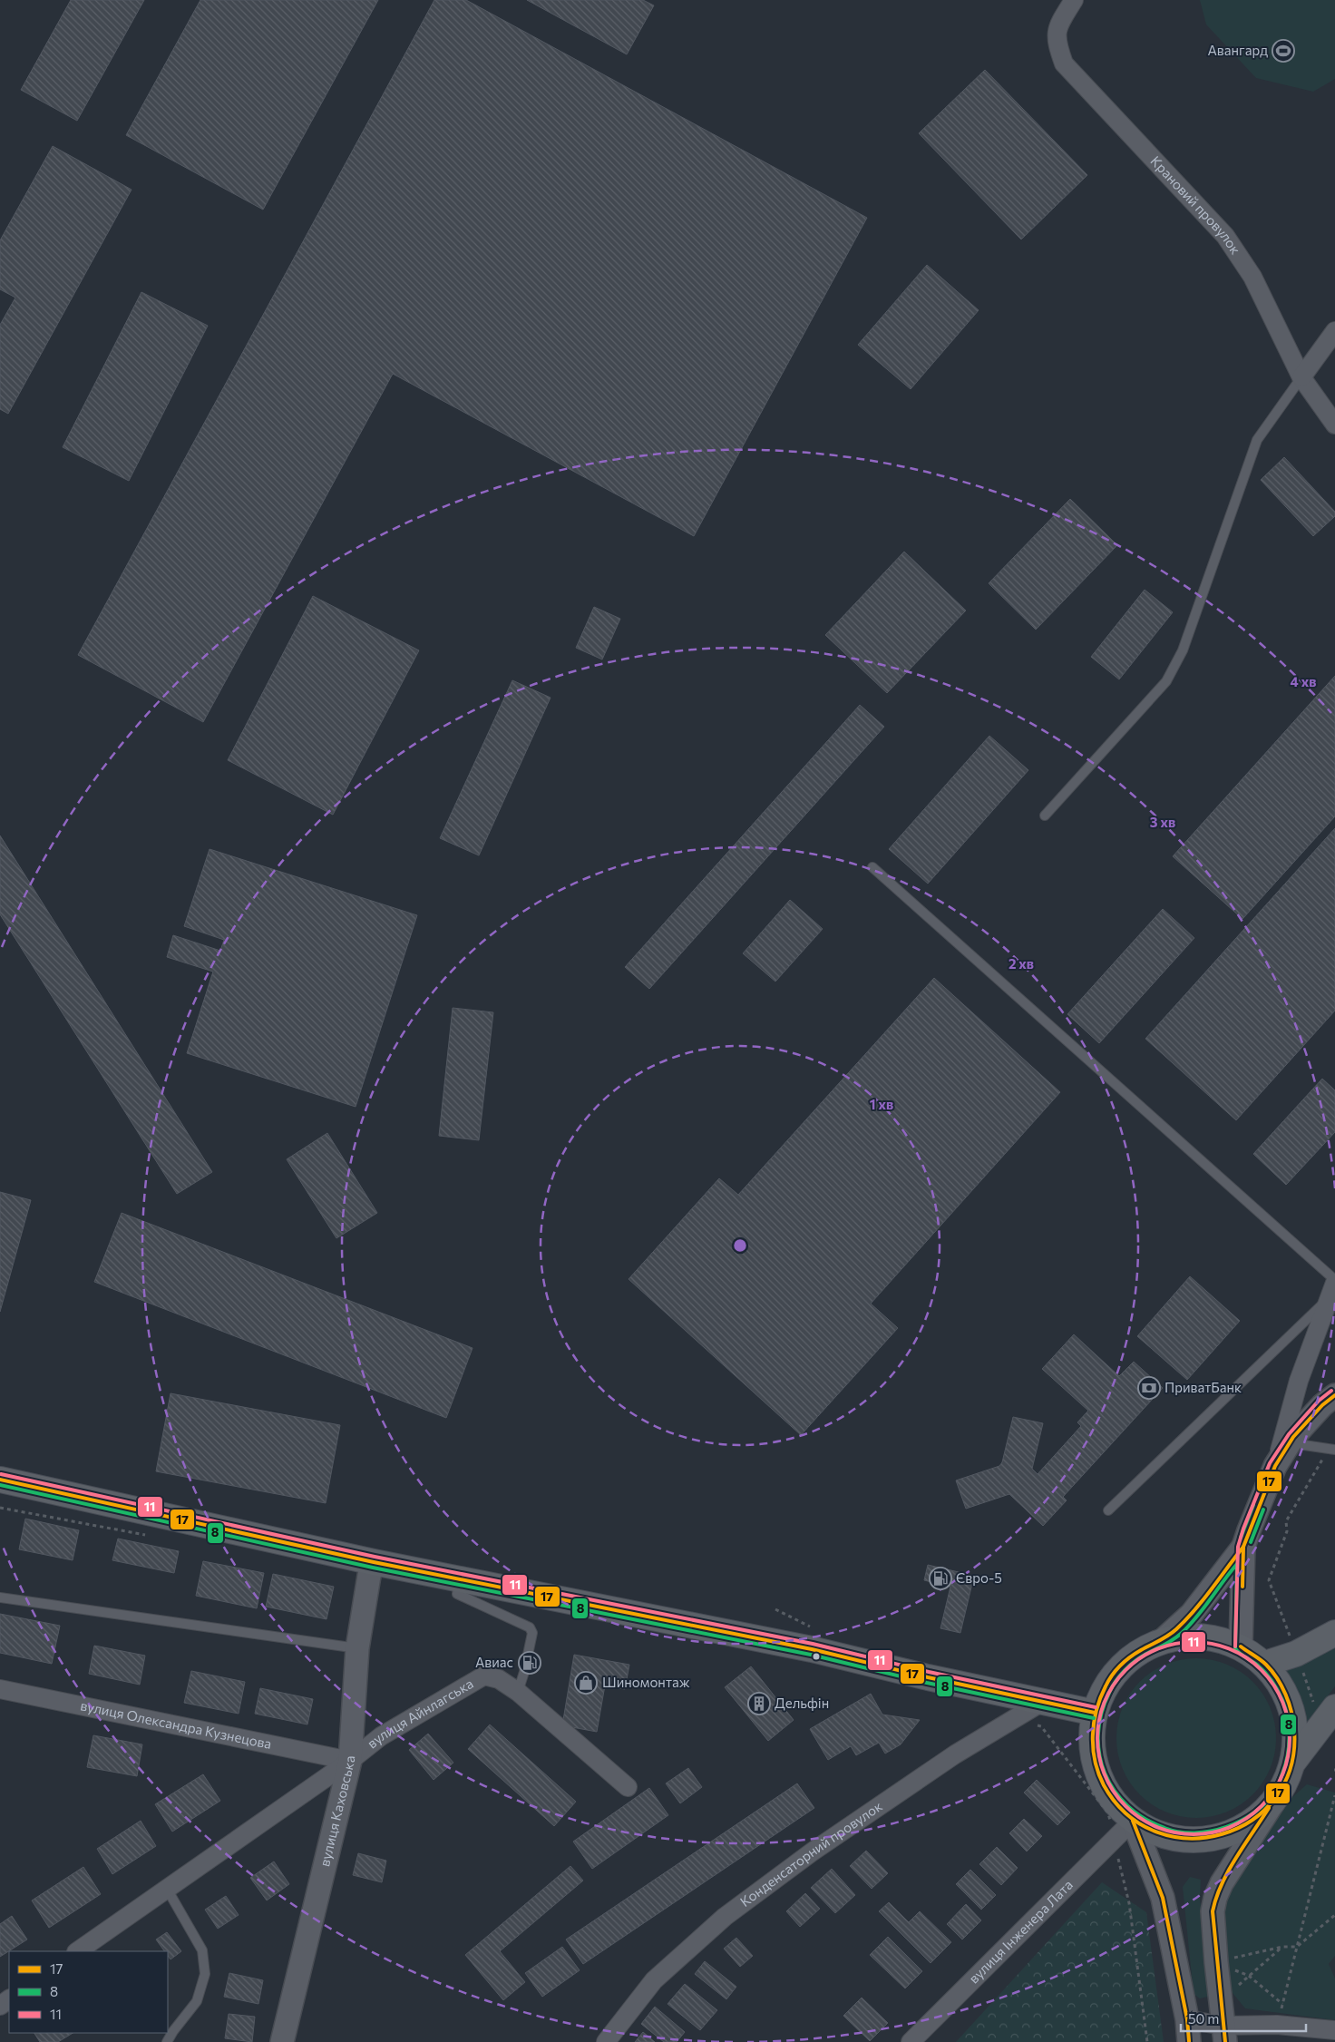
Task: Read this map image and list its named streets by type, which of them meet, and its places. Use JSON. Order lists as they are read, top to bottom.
{
  "streets": {
    "street": [
      "Крановий провулок",
      "вулиця Айнлагська",
      "вулиця Олександра Кузнецова",
      "вулиця Каховська",
      "Конденсаторний провулок",
      "вулиця Інженера Лата"
    ]
  },
  "crossings": [
    ["вулиця Айнлагська", "вулиця Олександра Кузнецова"],
    ["вулиця Айнлагська", "вулиця Каховська"],
    ["вулиця Олександра Кузнецова", "вулиця Каховська"]
  ],
  "places": {
    "sports": ["Авангард"],
    "bank": ["ПриватБанк"],
    "fuel station": ["Євро-5", "Авиас"],
    "shop": ["Шиномонтаж"],
    "building": ["Дельфін"]
  },
  "lines": ["transit line 11", "transit line 17", "transit line 8"],
  "legend": ["17", "8", "11"],
  "scale_bar": "50 m",
  "rings": [
    "4 хв",
    "3 хв",
    "2 хв",
    "1 хв"
  ]
}
